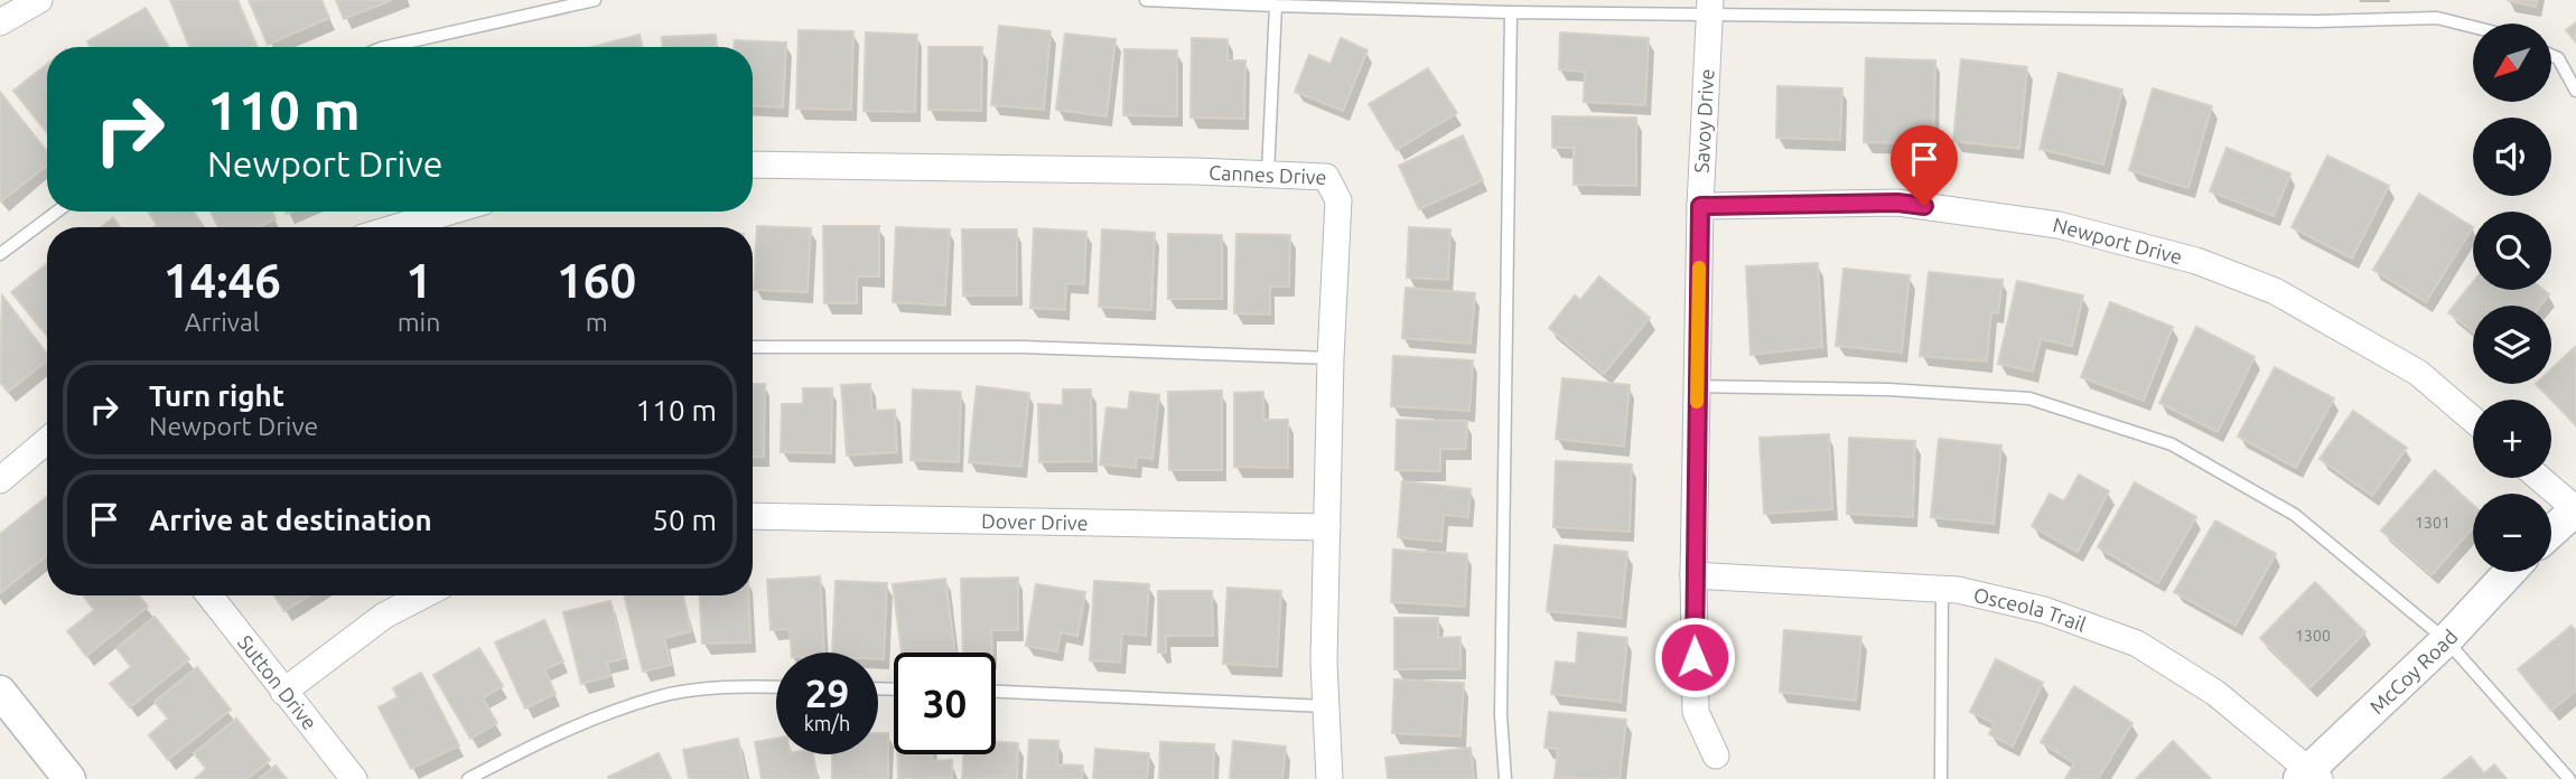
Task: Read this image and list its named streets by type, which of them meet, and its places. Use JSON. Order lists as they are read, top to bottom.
{
  "streets": {
    "street": [
      "Savoy Drive",
      "Cannes Drive",
      "Newport Drive",
      "Dover Drive",
      "Osceola Trail",
      "McCoy Road",
      "Sutton Drive"
    ]
  },
  "crossings": [
    ["Savoy Drive", "Newport Drive"],
    ["Savoy Drive", "Osceola Trail"],
    ["Cannes Drive", "Dover Drive"],
    ["Osceola Trail", "McCoy Road"]
  ],
  "house_numbers": ["1301", "1300"],
  "north": "bottom left",
  "page": {
    "map_buttons": ["+", "−"],
    "turn": ["110 m", "Newport Drive"],
    "eta": [
      "14:46",
      "Arrival",
      "1",
      "min",
      "160",
      "m"
    ],
    "list": [
      {
        "name": "Turn right",
        "note": "Newport Drive",
        "value": "110 m"
      },
      {
        "name": "Arrive at destination",
        "value": "50 m"
      }
    ],
    "speed": "29 km/h",
    "limit": "30"
  }
}
